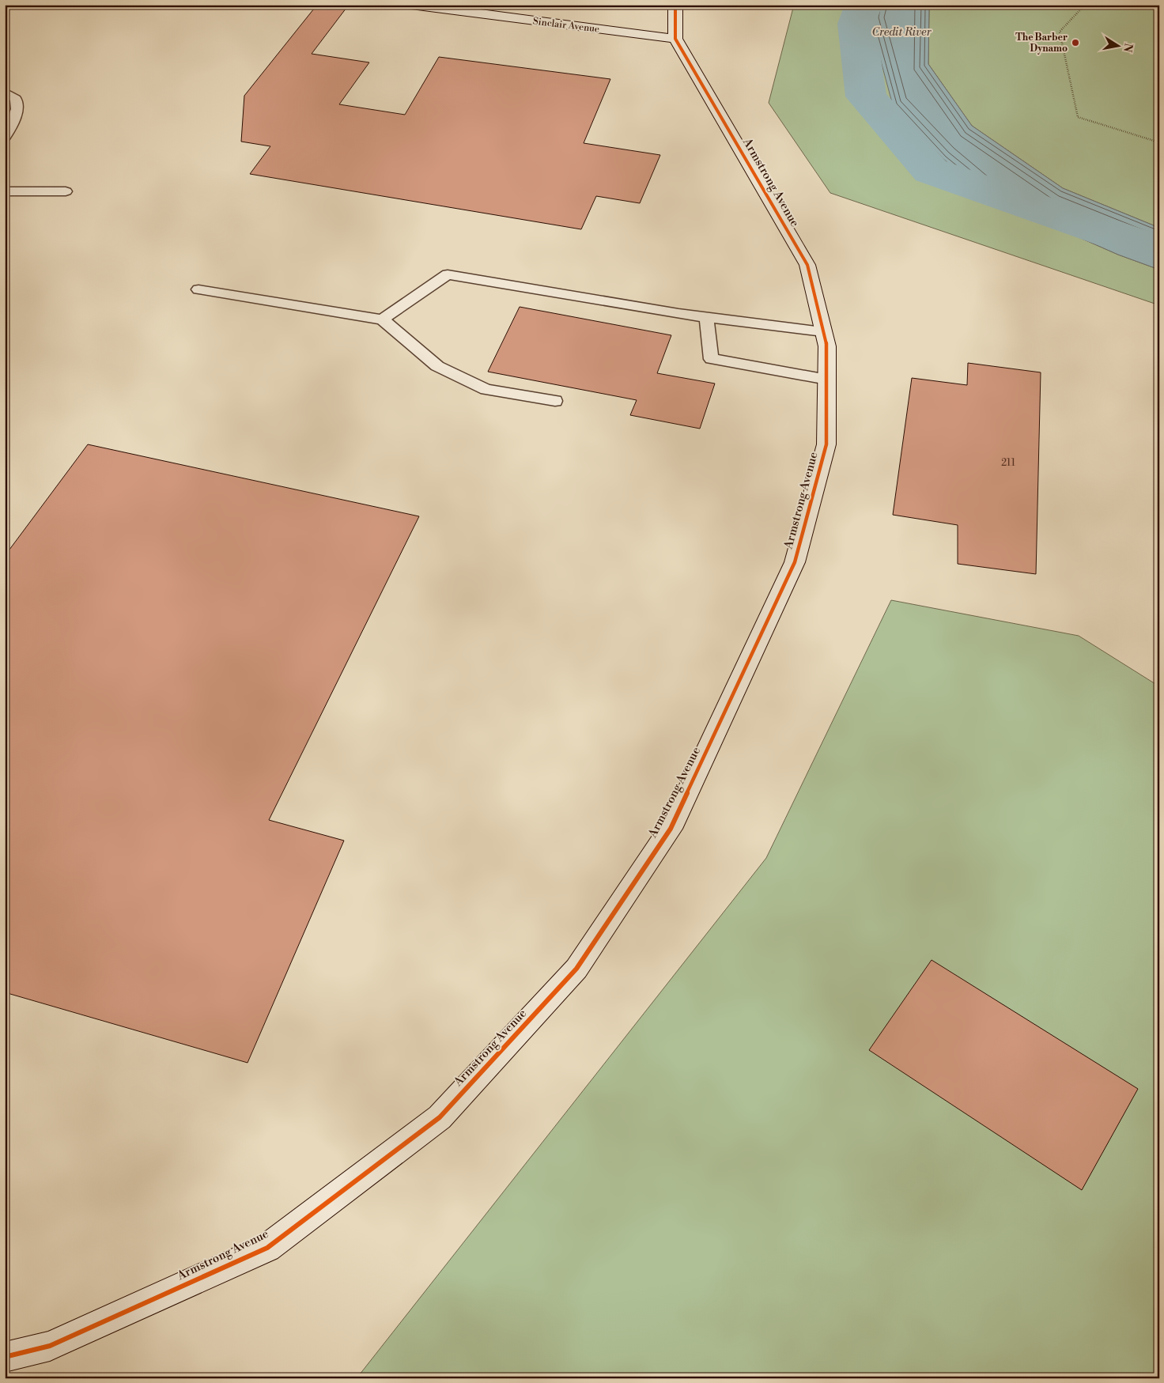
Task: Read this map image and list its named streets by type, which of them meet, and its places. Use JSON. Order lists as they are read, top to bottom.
{
  "streets": {
    "street": ["Sinclair Avenue", "Armstrong Avenue"]
  },
  "crossings": [
    ["Sinclair Avenue", "Armstrong Avenue"]
  ],
  "water": ["Credit River"],
  "places": ["The Barber Dynamo"],
  "house_numbers": ["211"],
  "north": "right"
}
